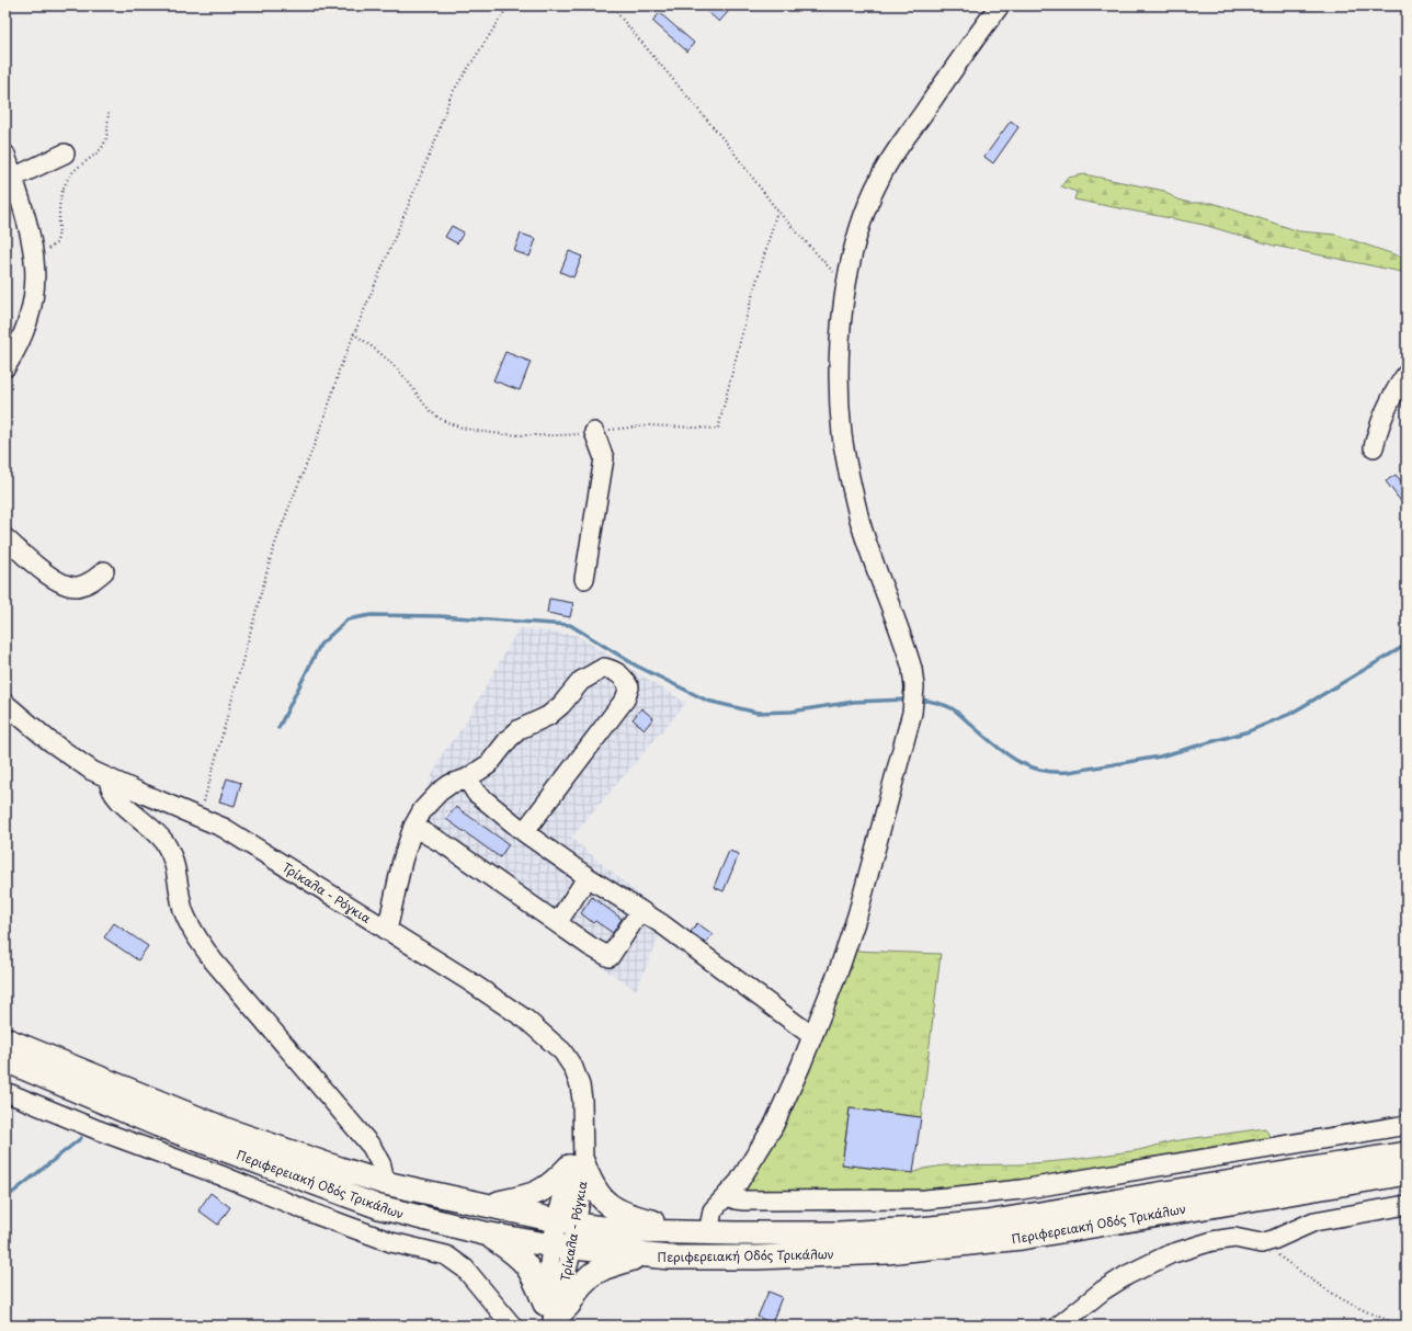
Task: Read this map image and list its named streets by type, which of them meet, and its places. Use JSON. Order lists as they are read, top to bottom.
{
  "streets": {
    "main road": ["Περιφερειακή Οδός Τρικάλων"],
    "street": ["Τρίκαλα - Ρόγκια"]
  },
  "crossings": [
    ["Τρίκαλα - Ρόγκια", "Περιφερειακή Οδός Τρικάλων"]
  ]
}
